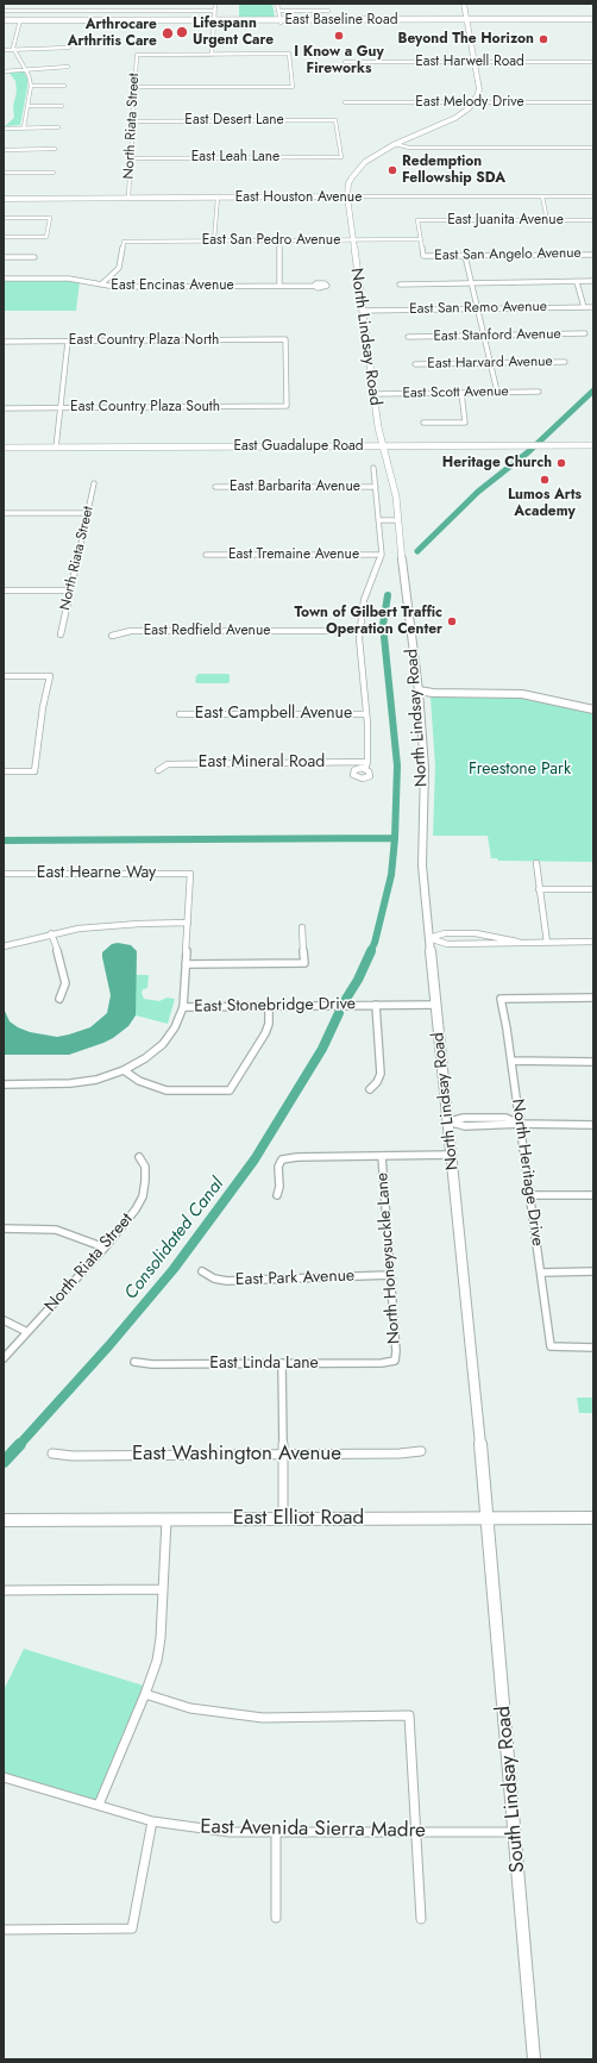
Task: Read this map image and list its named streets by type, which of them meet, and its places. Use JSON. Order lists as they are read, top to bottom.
{
  "streets": {
    "main road": [
      "East Baseline Road",
      "East Houston Avenue",
      "North Lindsay Road",
      "East Guadalupe Road",
      "East Elliot Road",
      "South Lindsay Road"
    ],
    "street": [
      "East Harwell Road",
      "East Melody Drive",
      "East Desert Lane",
      "North Riata Street",
      "East Leah Lane",
      "East Juanita Avenue",
      "East San Pedro Avenue",
      "East San Angelo Avenue",
      "East Encinas Avenue",
      "East San Remo Avenue",
      "East Stanford Avenue",
      "East Country Plaza North",
      "East Harvard Avenue",
      "East Scott Avenue",
      "East Country Plaza South",
      "East Barbarita Avenue",
      "East Tremaine Avenue",
      "East Redfield Avenue",
      "East Campbell Avenue",
      "East Mineral Road",
      "East Hearne Way",
      "East Stonebridge Drive",
      "North Heritage Drive",
      "North Honeysuckle Lane",
      "East Park Avenue",
      "East Linda Lane",
      "East Washington Avenue",
      "East Avenida Sierra Madre"
    ]
  },
  "crossings": [
    ["East Melody Drive", "North Lindsay Road"],
    ["East Desert Lane", "North Riata Street"],
    ["East Desert Lane", "East Leah Lane"],
    ["North Riata Street", "East Leah Lane"],
    ["North Riata Street", "East Houston Avenue"],
    ["East Houston Avenue", "North Lindsay Road"],
    ["East Juanita Avenue", "East San Pedro Avenue"],
    ["East Juanita Avenue", "East San Angelo Avenue"],
    ["East San Pedro Avenue", "East San Angelo Avenue"],
    ["East San Pedro Avenue", "East Encinas Avenue"],
    ["East San Pedro Avenue", "North Lindsay Road"],
    ["East San Remo Avenue", "North Lindsay Road"],
    ["North Lindsay Road", "East Scott Avenue"],
    ["North Lindsay Road", "East Guadalupe Road"],
    ["North Lindsay Road", "East Stonebridge Drive"],
    ["North Lindsay Road", "East Elliot Road"],
    ["North Lindsay Road", "South Lindsay Road"],
    ["East Country Plaza North", "East Country Plaza South"],
    ["North Honeysuckle Lane", "East Park Avenue"],
    ["North Honeysuckle Lane", "East Linda Lane"],
    ["East Elliot Road", "South Lindsay Road"],
    ["South Lindsay Road", "East Avenida Sierra Madre"]
  ],
  "water": ["Consolidated Canal"],
  "parks": ["Freestone Park"],
  "places": [
    "Lifespann Urgent Care",
    "Arthrocare Arthritis Care",
    "I Know a Guy Fireworks",
    "Beyond The Horizon",
    "Redemption Fellowship SDA",
    "Heritage Church",
    "Lumos Arts Academy",
    "Town of Gilbert Traffic Operation Center"
  ]
}
